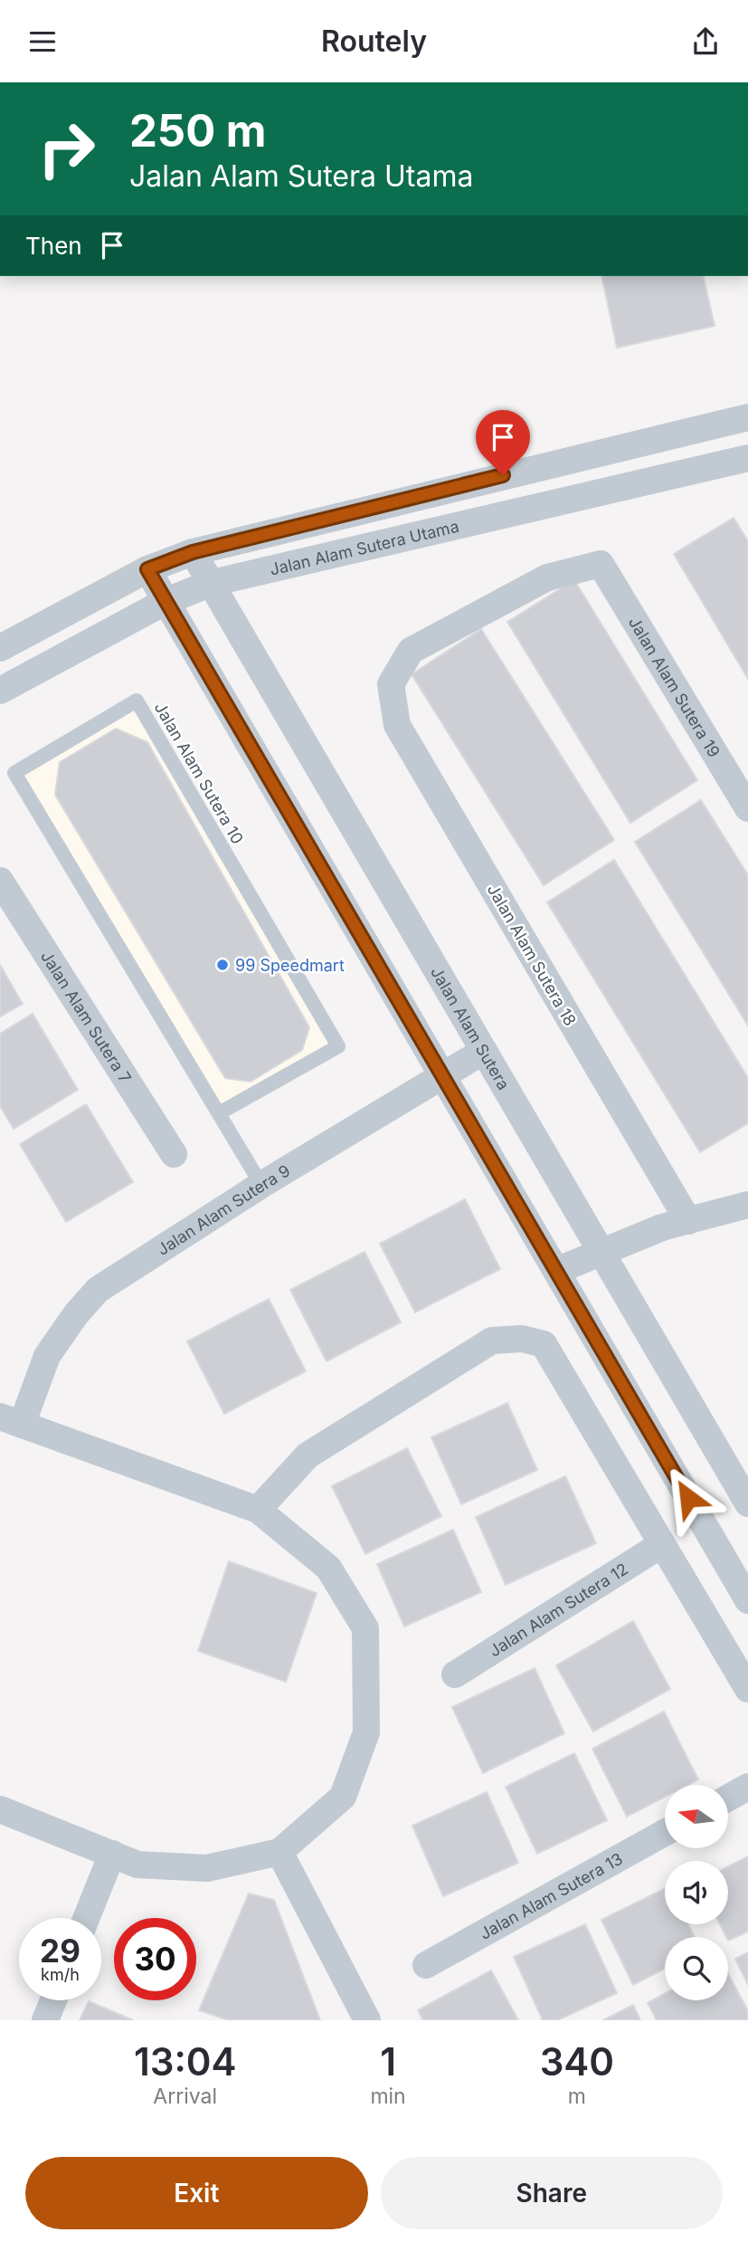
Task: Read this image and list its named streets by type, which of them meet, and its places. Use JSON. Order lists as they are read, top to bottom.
{
  "streets": {
    "street": [
      "Jalan Alam Sutera Utama",
      "Jalan Alam Sutera 19",
      "Jalan Alam Sutera 18",
      "Jalan Alam Sutera 7",
      "Jalan Alam Sutera",
      "Jalan Alam Sutera 9",
      "Jalan Alam Sutera 12",
      "Jalan Alam Sutera 13"
    ],
    "lane": ["Jalan Alam Sutera 10"]
  },
  "crossings": [
    ["Jalan Alam Sutera Utama", "Jalan Alam Sutera"],
    ["Jalan Alam Sutera 19", "Jalan Alam Sutera 18"],
    ["Jalan Alam Sutera 10", "Jalan Alam Sutera 9"],
    ["Jalan Alam Sutera", "Jalan Alam Sutera 9"]
  ],
  "places": ["99 Speedmart"],
  "north": "left",
  "page": {
    "header": "Routely",
    "turn": ["250 m", "Jalan Alam Sutera Utama"],
    "then": "Then",
    "speed": "29 km/h",
    "limit": "30",
    "eta": [
      "13:04",
      "Arrival",
      "1",
      "min",
      "340",
      "m"
    ],
    "buttons": ["Exit", "Share"]
  }
}
